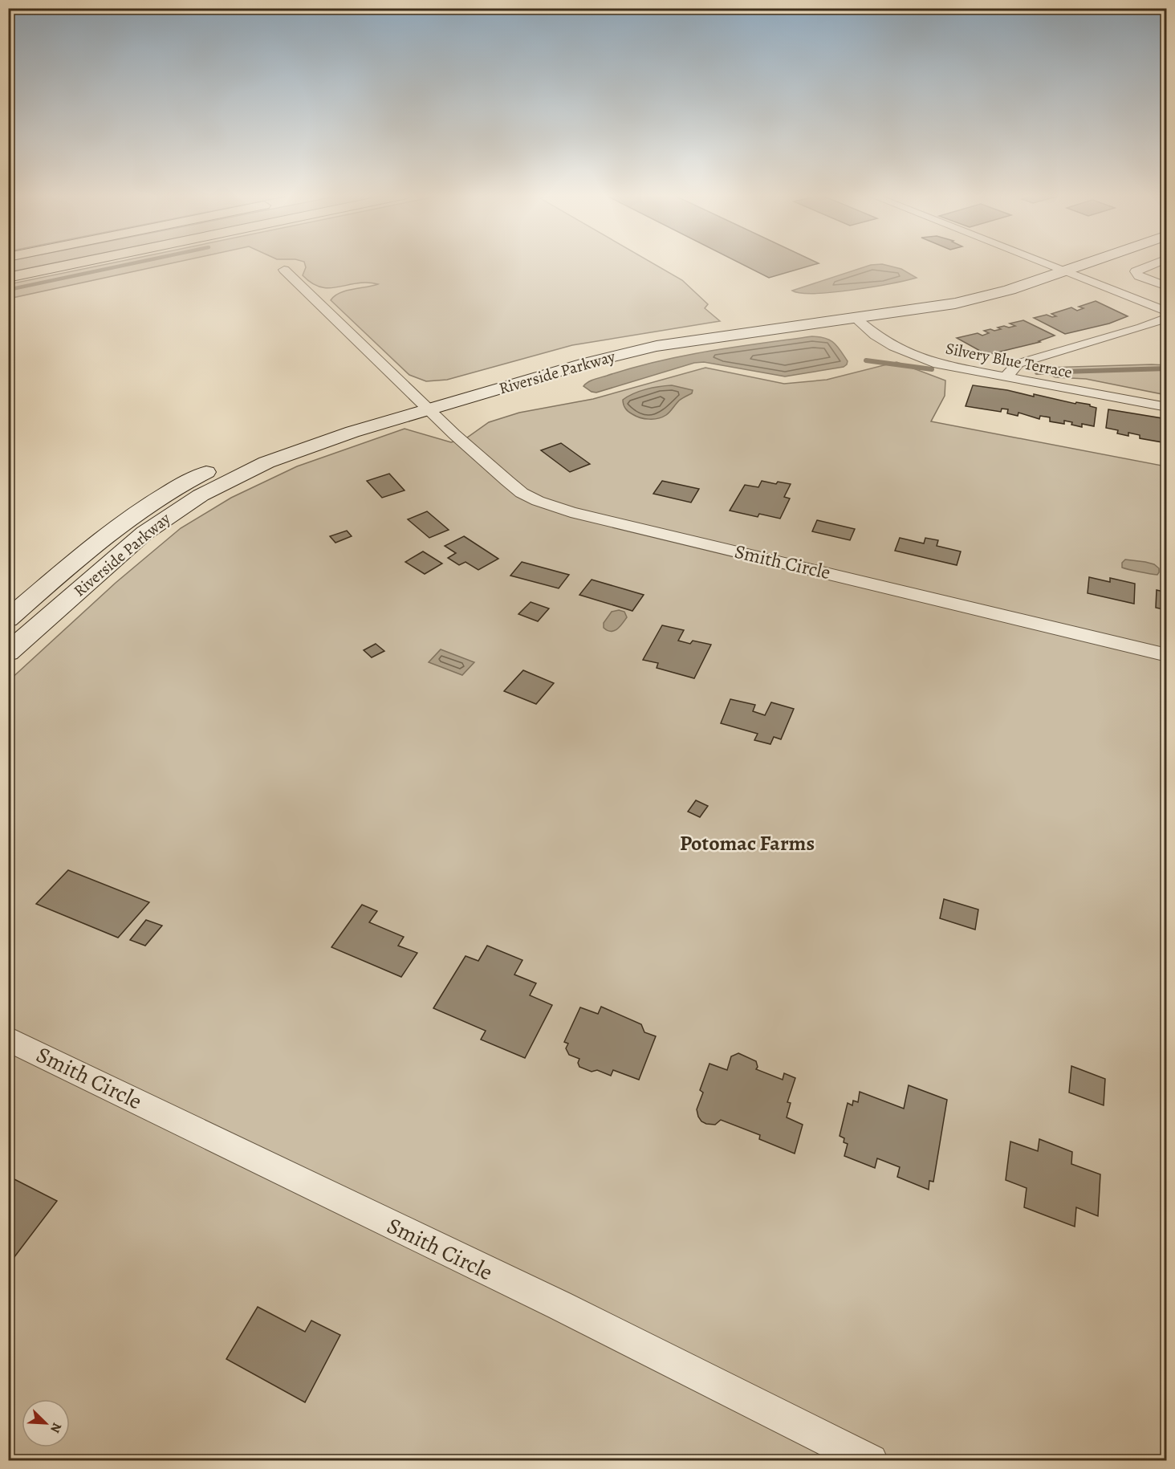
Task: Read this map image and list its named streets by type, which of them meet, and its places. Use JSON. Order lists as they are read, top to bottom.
{
  "streets": {
    "main road": ["Riverside Parkway"],
    "street": ["Silvery Blue Terrace", "Smith Circle"]
  },
  "crossings": [
    ["Silvery Blue Terrace", "Riverside Parkway"],
    ["Riverside Parkway", "Smith Circle"]
  ],
  "districts": ["Potomac Farms"],
  "north": "bottom right"
}
